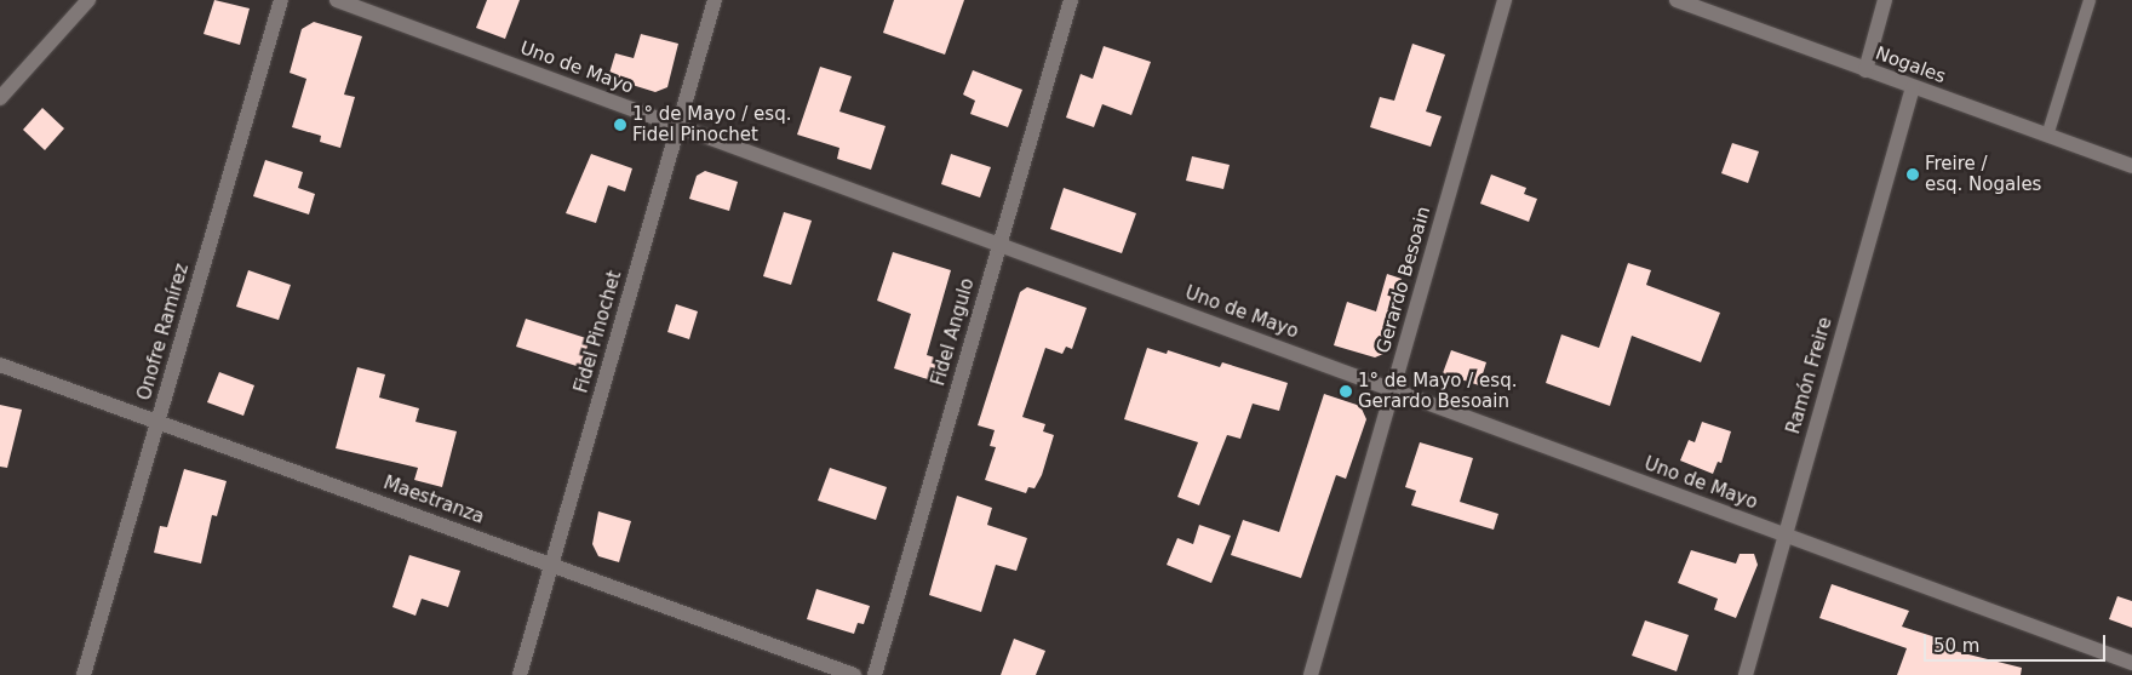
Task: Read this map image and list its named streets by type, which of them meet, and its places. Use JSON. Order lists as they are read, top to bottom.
{
  "streets": {
    "street": [
      "Nogales",
      "Uno de Mayo",
      "Gerardo Besoain",
      "Onofre Ramírez",
      "Fidel Pinochet",
      "Fidel Angulo",
      "Ramón Freire",
      "Maestranza"
    ]
  },
  "crossings": [
    ["Nogales", "Ramón Freire"],
    ["Uno de Mayo", "Gerardo Besoain"],
    ["Uno de Mayo", "Fidel Pinochet"],
    ["Uno de Mayo", "Fidel Angulo"],
    ["Uno de Mayo", "Ramón Freire"],
    ["Onofre Ramírez", "Maestranza"],
    ["Fidel Pinochet", "Maestranza"]
  ],
  "places": ["1° de Mayo / esq. Fidel Pinochet", "Freire / esq. Nogales", "1° de Mayo / esq. Gerardo Besoain"],
  "scale_bar": "50 m"
}
